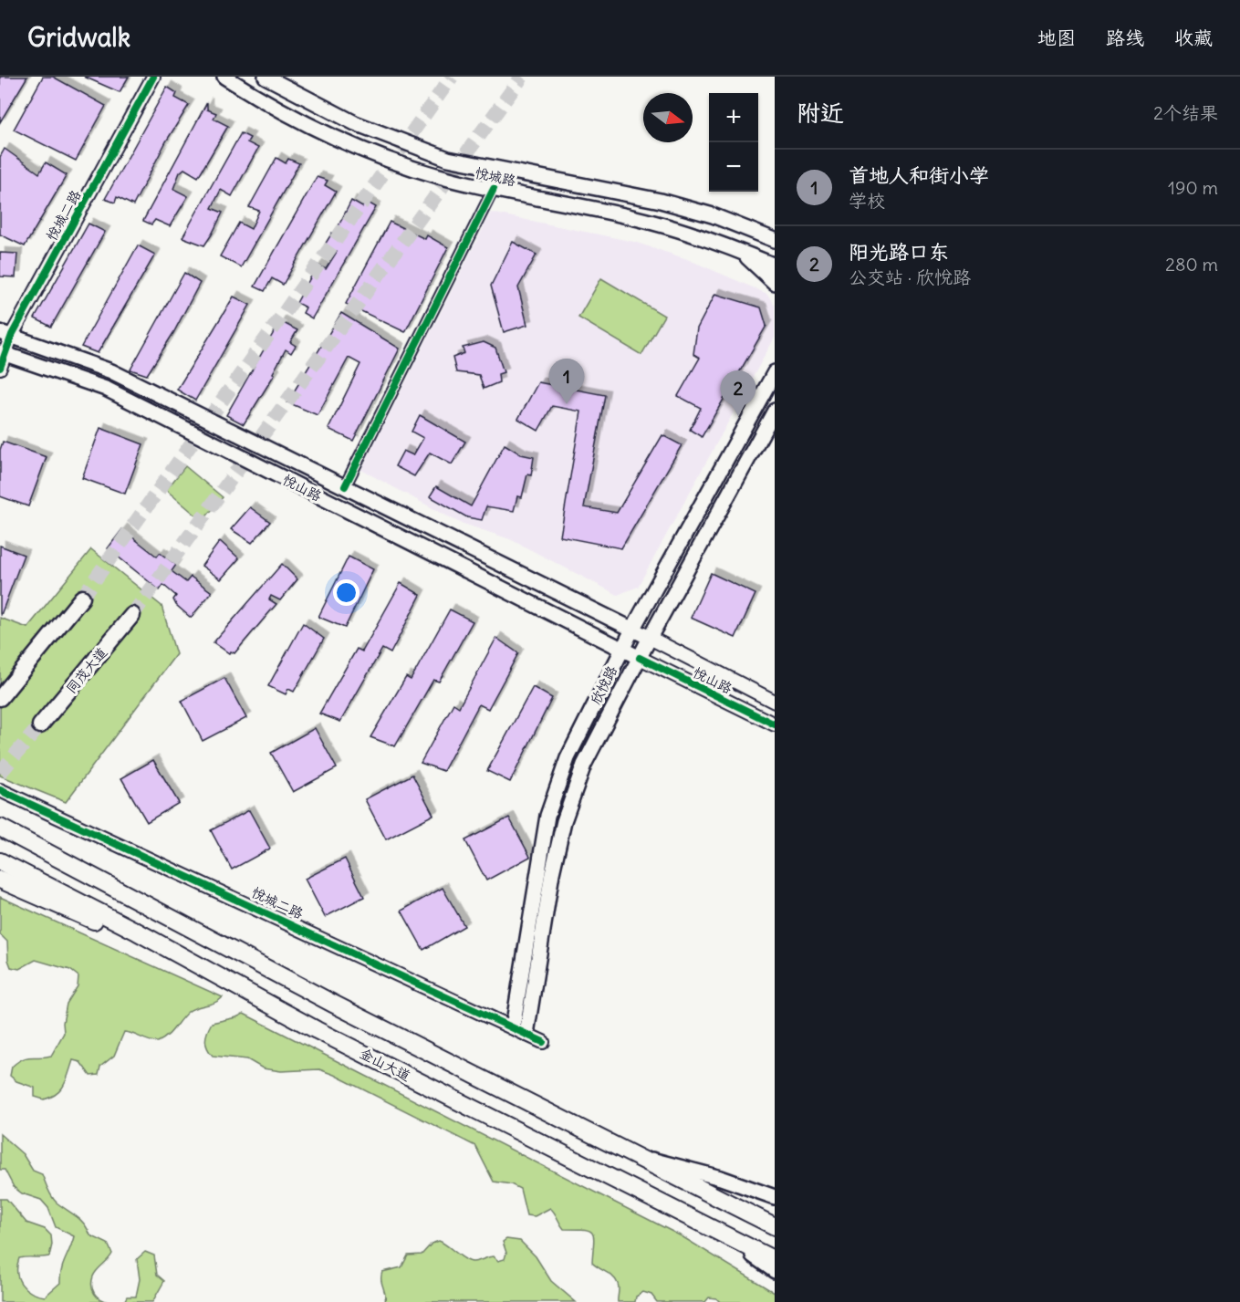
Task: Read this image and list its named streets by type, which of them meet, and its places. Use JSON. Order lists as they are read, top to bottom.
{
  "streets": {
    "highway": ["金山大道"],
    "main road": [
      "悦城路",
      "悦山路",
      "同茂大道",
      "欣悦路"
    ],
    "street": ["悦城二路"]
  },
  "crossings": [
    ["悦城二路", "悦山路"],
    ["悦城二路", "欣悦路"],
    ["悦山路", "欣悦路"]
  ],
  "north": "right",
  "page": {
    "header": "Gridwalk",
    "nav": ["地图", "路线", "收藏"],
    "heading": ["附近", "2个结果"],
    "map_buttons": ["+", "−"],
    "list": [
      {
        "mark": "1",
        "name": "首地人和街小学",
        "note": "学校",
        "value": "190 m"
      },
      {
        "mark": "2",
        "name": "阳光路口东",
        "note": "公交站 · 欣悦路",
        "value": "280 m"
      }
    ],
    "pins": ["1", "2"]
  }
}
